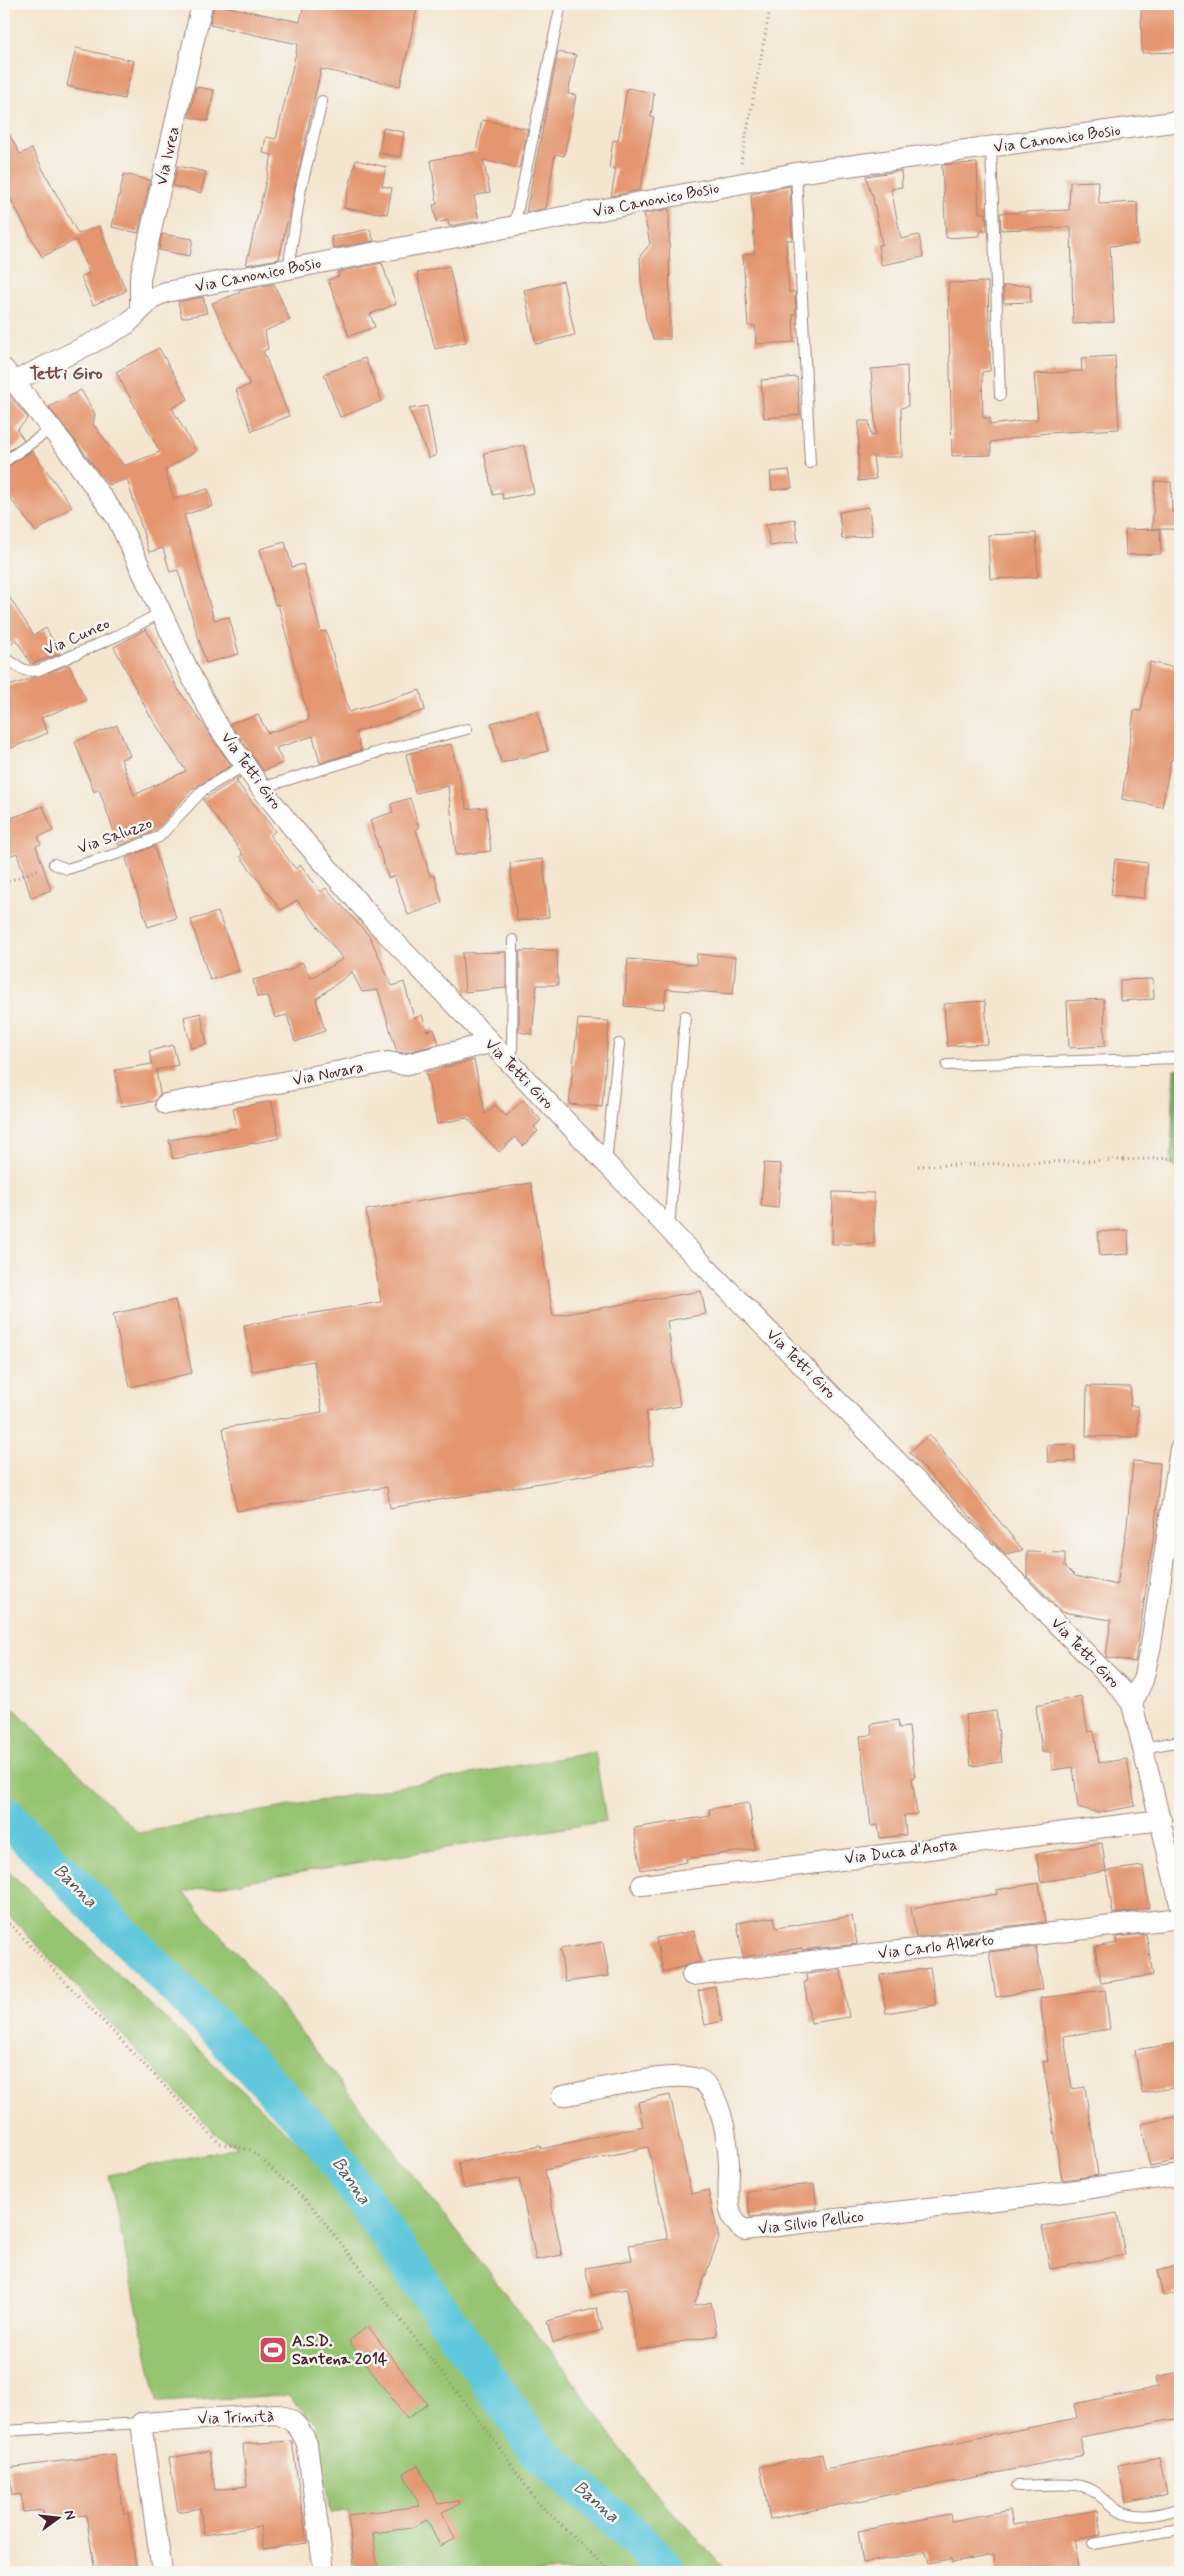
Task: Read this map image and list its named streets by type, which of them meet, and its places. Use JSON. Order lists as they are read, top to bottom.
{
  "streets": {
    "street": [
      "Via Canonico Bosio",
      "Via Ivrea",
      "Via Tetti Giro",
      "Via Novara",
      "Via Duca d'Aosta",
      "Via Carlo Alberto",
      "Via Silvio Pellico",
      "Via Trinità"
    ],
    "lane": ["Via Cuneo", "Via Saluzzo"]
  },
  "crossings": [
    ["Via Canonico Bosio", "Via Ivrea"],
    ["Via Canonico Bosio", "Via Tetti Giro"],
    ["Via Cuneo", "Via Tetti Giro"],
    ["Via Tetti Giro", "Via Saluzzo"],
    ["Via Tetti Giro", "Via Novara"]
  ],
  "districts": ["Tetti Giro"],
  "water": ["Banna"],
  "places": {
    "sports": ["A.S.D. Santena 2014"]
  },
  "north": "right"
}
